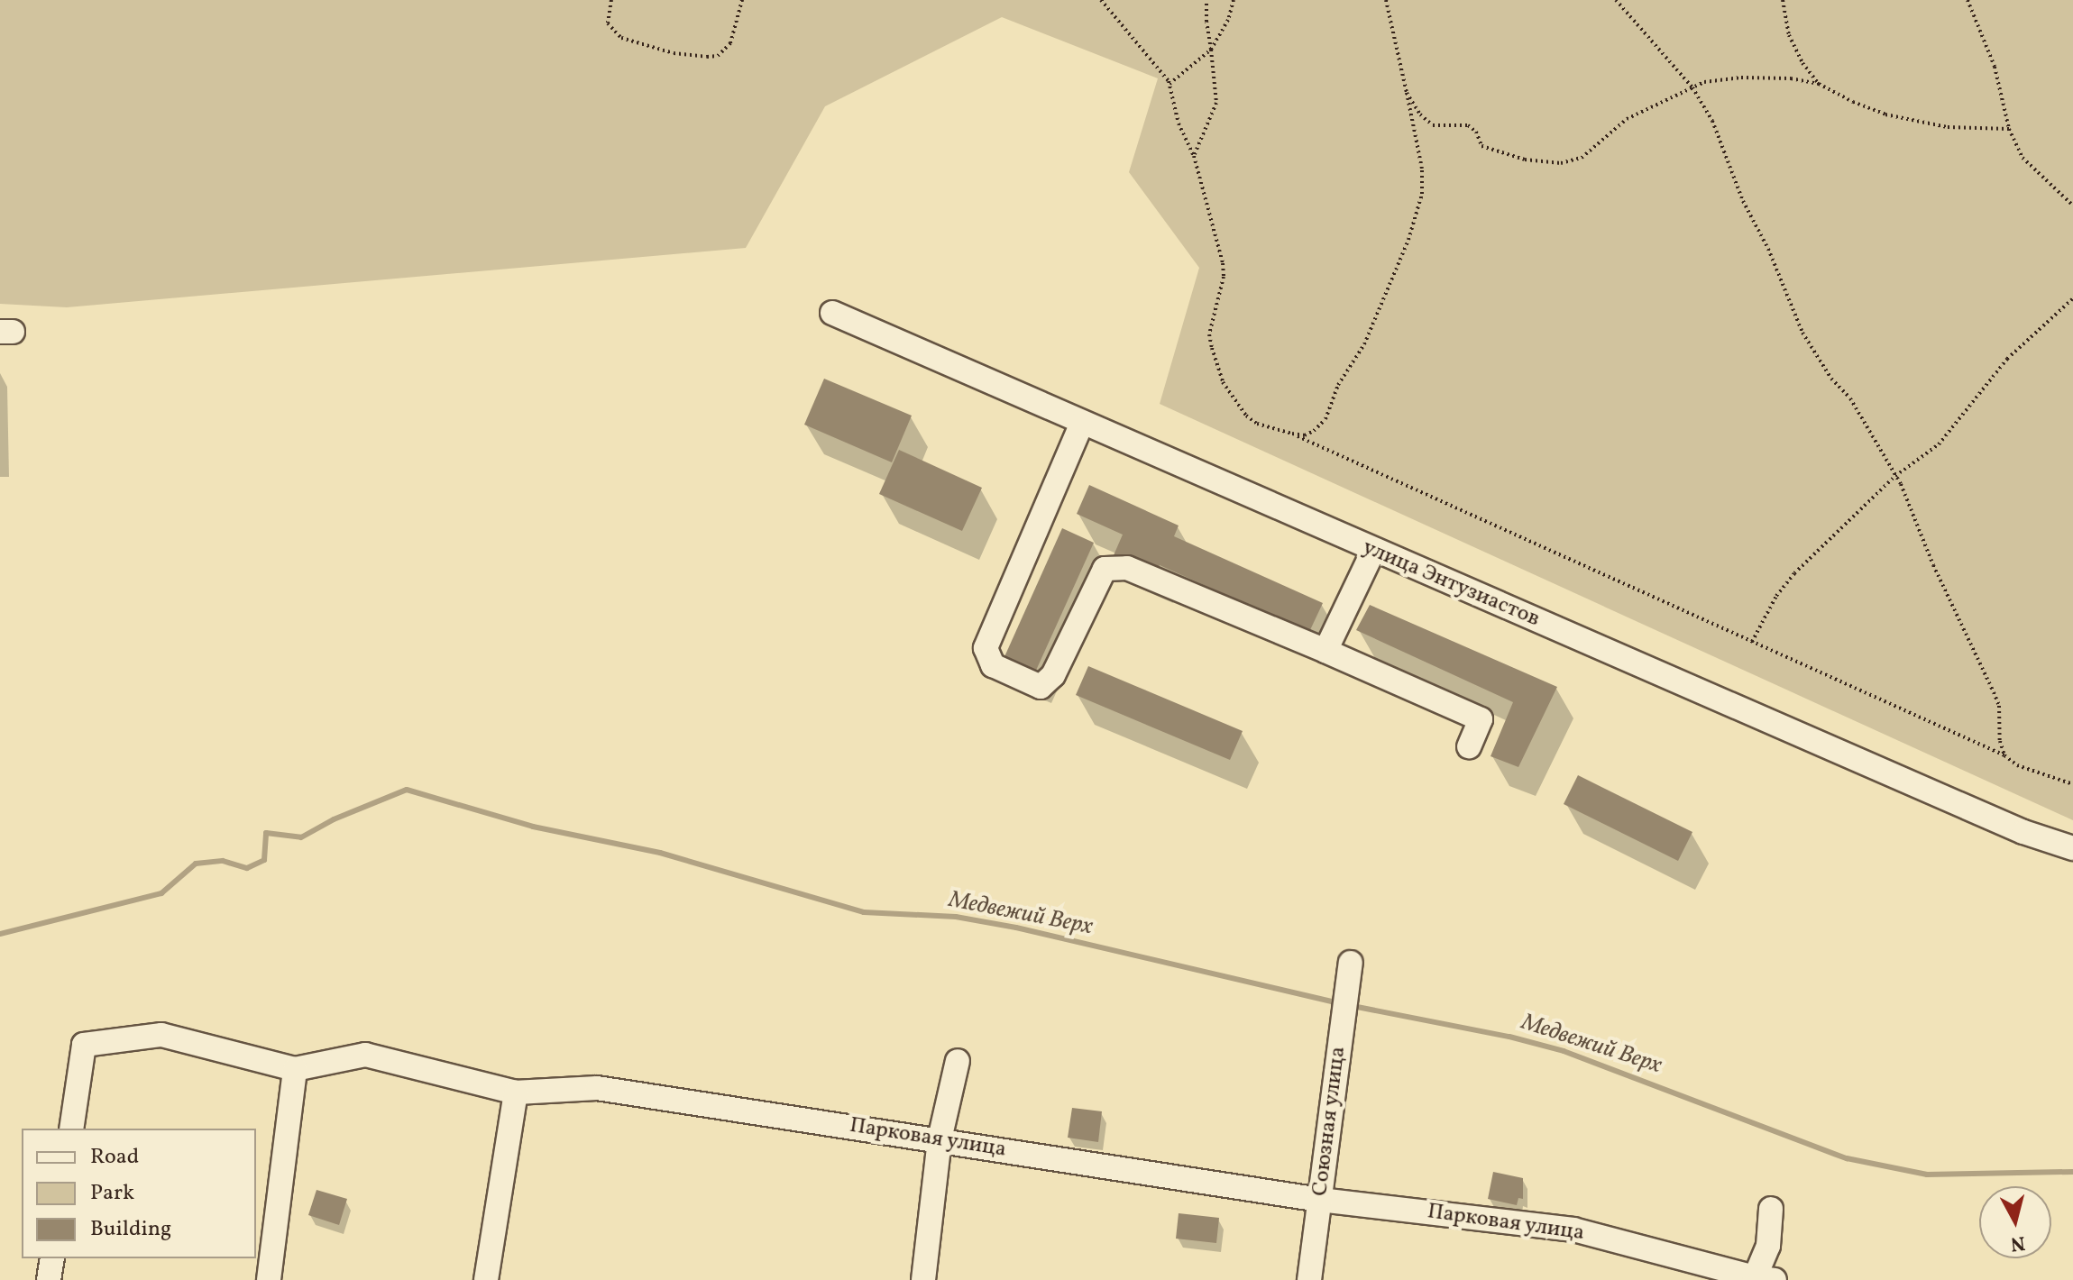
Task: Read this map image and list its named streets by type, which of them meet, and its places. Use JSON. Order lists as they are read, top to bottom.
{
  "streets": {
    "street": ["улица Энтузиастов", "Союзная улица", "Парковая улица"]
  },
  "crossings": [
    ["Союзная улица", "Парковая улица"]
  ],
  "water": ["Медвежий Верх"],
  "legend": ["Road", "Park", "Building"],
  "north": "bottom"
}
